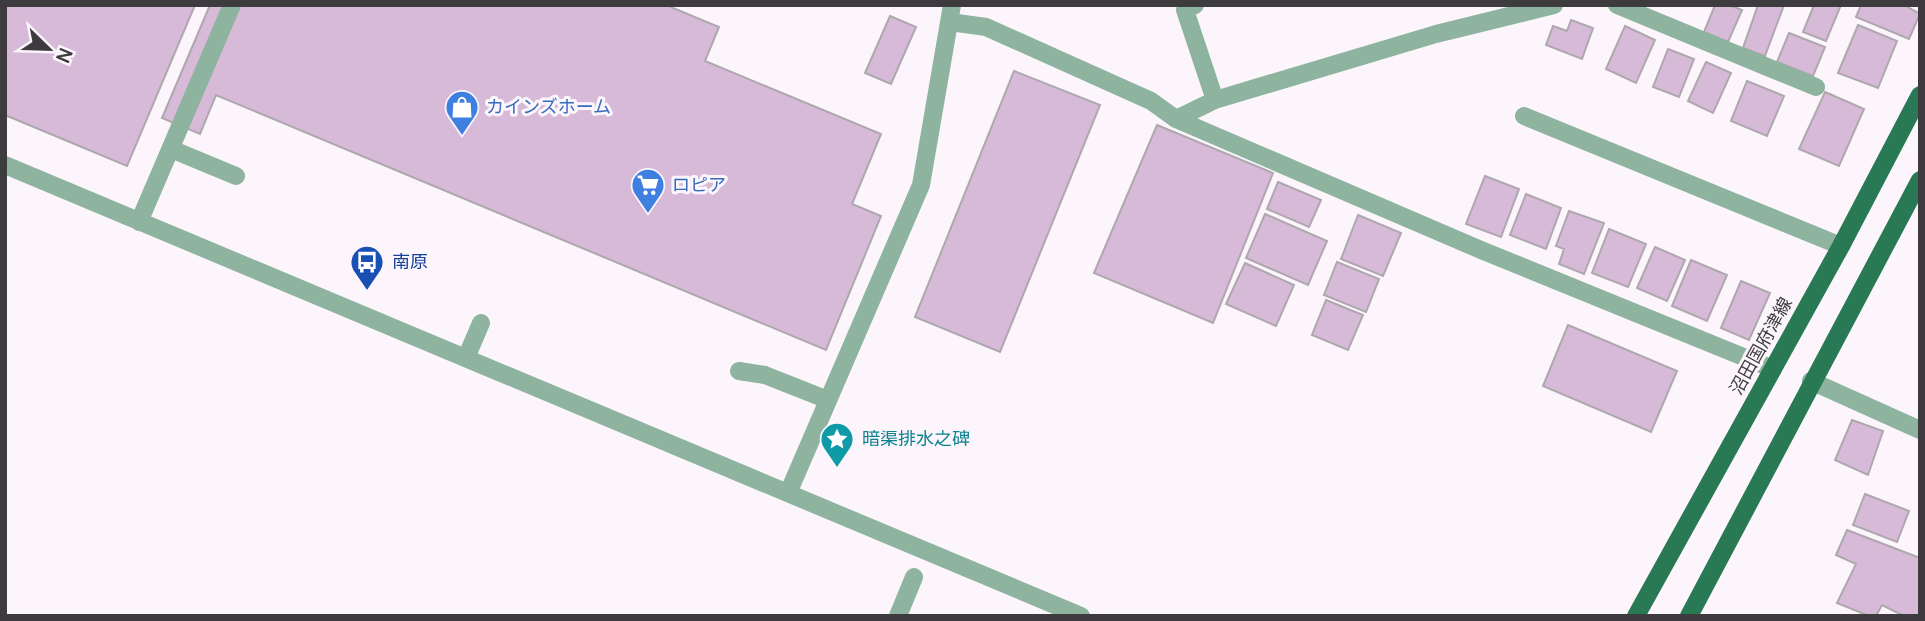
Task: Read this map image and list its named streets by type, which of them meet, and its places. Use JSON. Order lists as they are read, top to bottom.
{
  "streets": {
    "main road": ["沼田国府津線"]
  },
  "places": {
    "shop": ["カインズホーム"],
    "supermarket": ["ロピア"],
    "bus stop": ["南原"],
    "place": ["暗渠排水之碑"]
  },
  "north": "bottom right"
}
